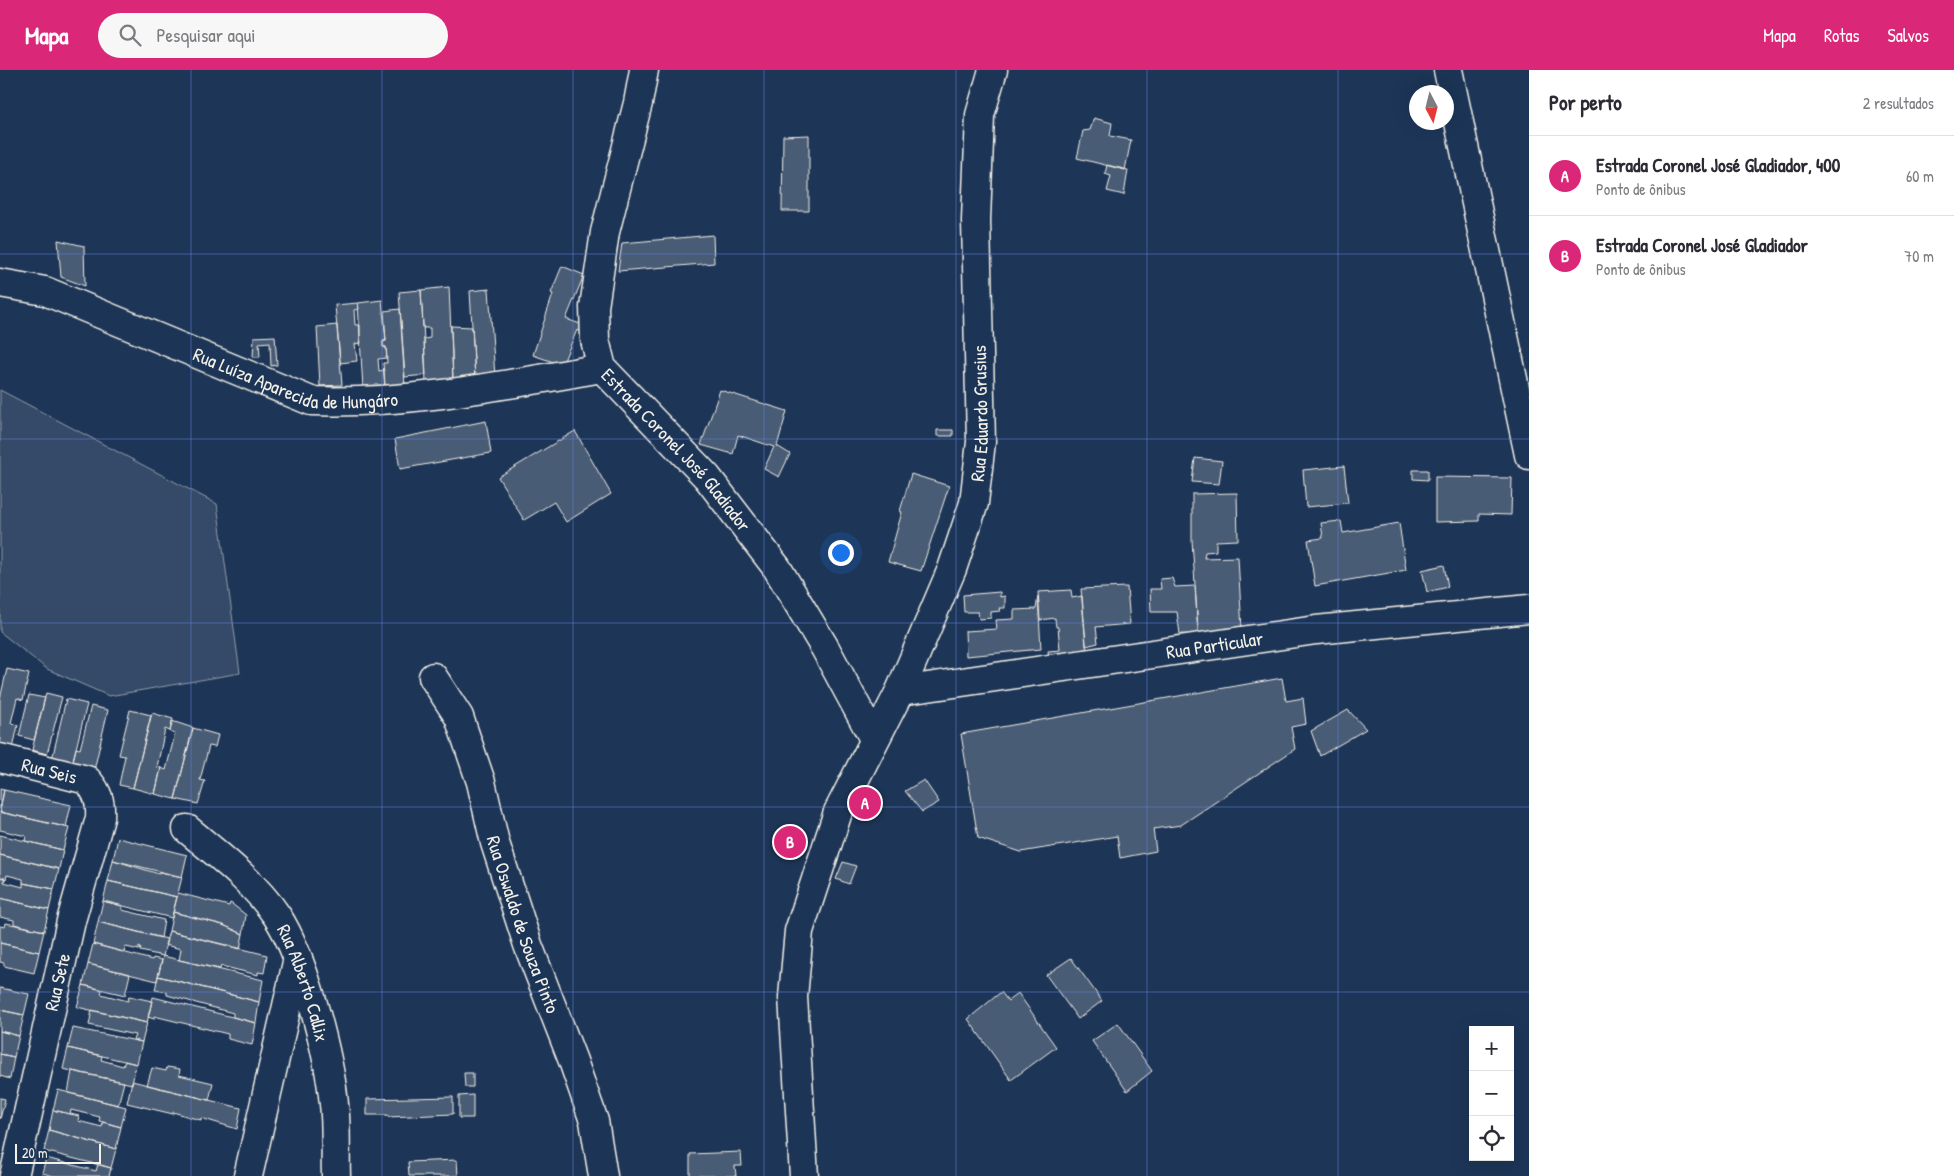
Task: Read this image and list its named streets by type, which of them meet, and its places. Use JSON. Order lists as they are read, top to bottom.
{
  "streets": {
    "street": [
      "Rua Luíza Aparecida de Hungáro",
      "Rua Eduardo Grusius",
      "Estrada Coronel José Gladiador",
      "Rua Particular",
      "Rua Seis",
      "Rua Oswaldo de Souza Pinto",
      "Rua Sete",
      "Rua Alberto Callix"
    ]
  },
  "crossings": [
    ["Rua Luíza Aparecida de Hungáro", "Estrada Coronel José Gladiador"],
    ["Rua Eduardo Grusius", "Estrada Coronel José Gladiador"],
    ["Rua Eduardo Grusius", "Rua Particular"],
    ["Rua Seis", "Rua Sete"]
  ],
  "scale_bar": "20 m",
  "north": "bottom",
  "page": {
    "header": "Mapa",
    "search": "Pesquisar aqui",
    "nav": ["Mapa", "Rotas", "Salvos"],
    "heading": ["Por perto", "2 resultados"],
    "list": [
      {
        "mark": "A",
        "name": "Estrada Coronel José Gladiador, 400",
        "note": "Ponto de ônibus",
        "value": "60 m"
      },
      {
        "mark": "B",
        "name": "Estrada Coronel José Gladiador",
        "note": "Ponto de ônibus",
        "value": "70 m"
      }
    ],
    "pins": ["A", "B"],
    "map_buttons": ["+", "−"],
    "scale": "20 m"
  }
}
